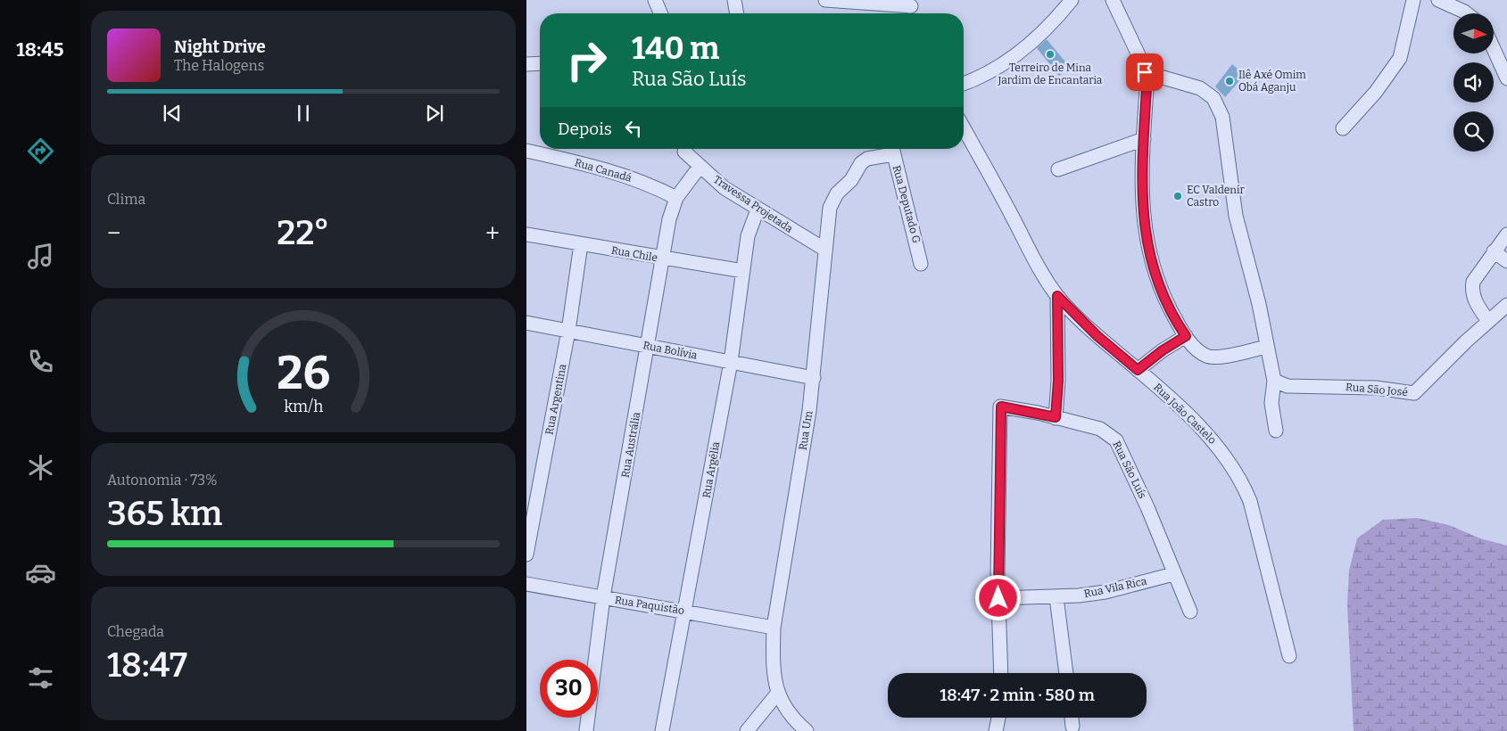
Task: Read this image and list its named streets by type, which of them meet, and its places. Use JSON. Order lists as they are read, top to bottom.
{
  "streets": {
    "street": [
      "Rua Canadá",
      "Travessa Projetada",
      "Rua Deputado G",
      "Rua Chile",
      "Rua Bolívia",
      "Rua São José",
      "Rua Argentina",
      "Rua João Castelo",
      "Rua Um",
      "Rua Austrália",
      "Rua Argélia",
      "Rua São Luís",
      "Rua Vila Rica",
      "Rua Paquistão"
    ]
  },
  "crossings": [
    ["Rua Canadá", "Rua Austrália"],
    ["Travessa Projetada", "Rua Um"],
    ["Travessa Projetada", "Rua Austrália"],
    ["Travessa Projetada", "Rua Argélia"],
    ["Rua Deputado G", "Rua Um"],
    ["Rua Chile", "Rua Argentina"],
    ["Rua Chile", "Rua Austrália"],
    ["Rua Chile", "Rua Argélia"],
    ["Rua Bolívia", "Rua Argentina"],
    ["Rua Bolívia", "Rua Um"],
    ["Rua Bolívia", "Rua Austrália"],
    ["Rua Bolívia", "Rua Argélia"],
    ["Rua Um", "Rua Paquistão"],
    ["Rua Austrália", "Rua Paquistão"],
    ["Rua Argélia", "Rua Paquistão"],
    ["Rua São Luís", "Rua Vila Rica"]
  ],
  "places": ["Terreiro de Mina Jardim de Encantaria", "Ilê Axé Omim Obá Aganju", "EC Valdenir Castro"],
  "north": "right",
  "page": {
    "tabs": "18:45",
    "turn": ["140 m", "Rua São Luís"],
    "song": ["Night Drive", "The Halogens"],
    "then": "Depois",
    "tile": [
      "Clima",
      ["Autonomia · 73%", "365 km"],
      ["Chegada", "18:47"]
    ],
    "heat": ["−", "22°", "+"],
    "limit": "30",
    "trip": "18:47 · 2 min · 580 m",
    "gauge": ["26", "km/h"]
  }
}
